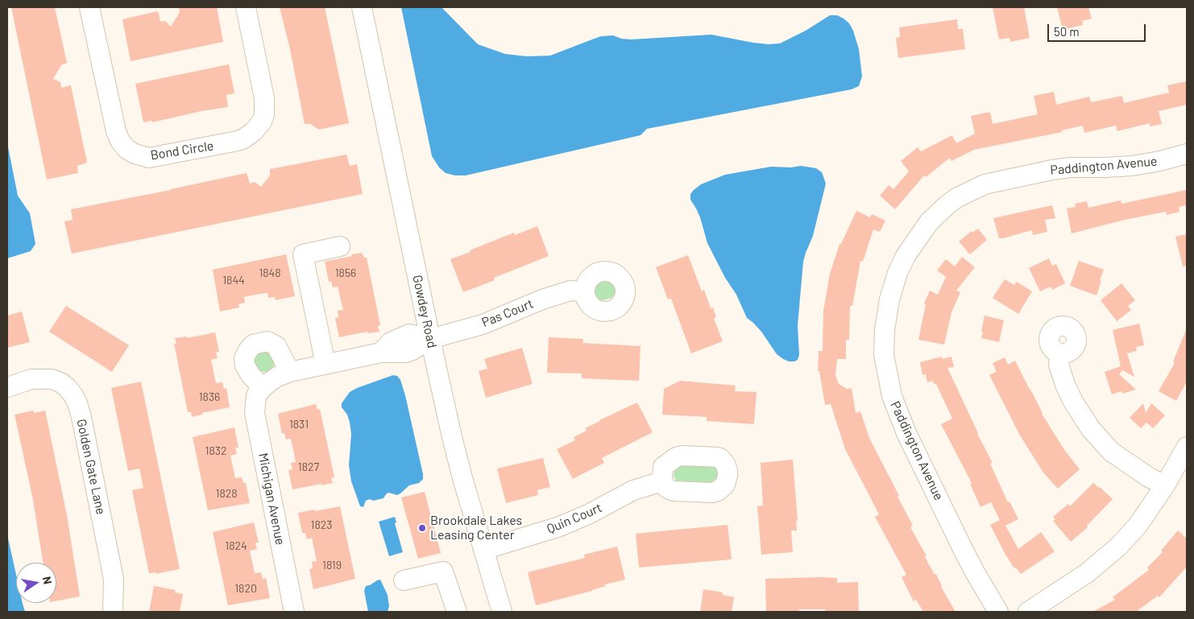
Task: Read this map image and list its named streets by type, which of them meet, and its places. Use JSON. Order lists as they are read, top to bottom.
{
  "streets": {
    "street": [
      "Bond Circle",
      "Paddington Avenue",
      "Gowdey Road",
      "Pas Court",
      "Golden Gate Lane",
      "Michigan Avenue",
      "Quin Court"
    ]
  },
  "crossings": [
    ["Gowdey Road", "Pas Court"],
    ["Gowdey Road", "Michigan Avenue"],
    ["Gowdey Road", "Quin Court"],
    ["Pas Court", "Michigan Avenue"]
  ],
  "places": ["Brookdale Lakes Leasing Center"],
  "house_numbers": [
    "1848",
    "1856",
    "1844",
    "1836",
    "1831",
    "1832",
    "1827",
    "1828",
    "1823",
    "1824",
    "1819",
    "1820"
  ],
  "scale_bar": "50 m",
  "north": "right"
}
